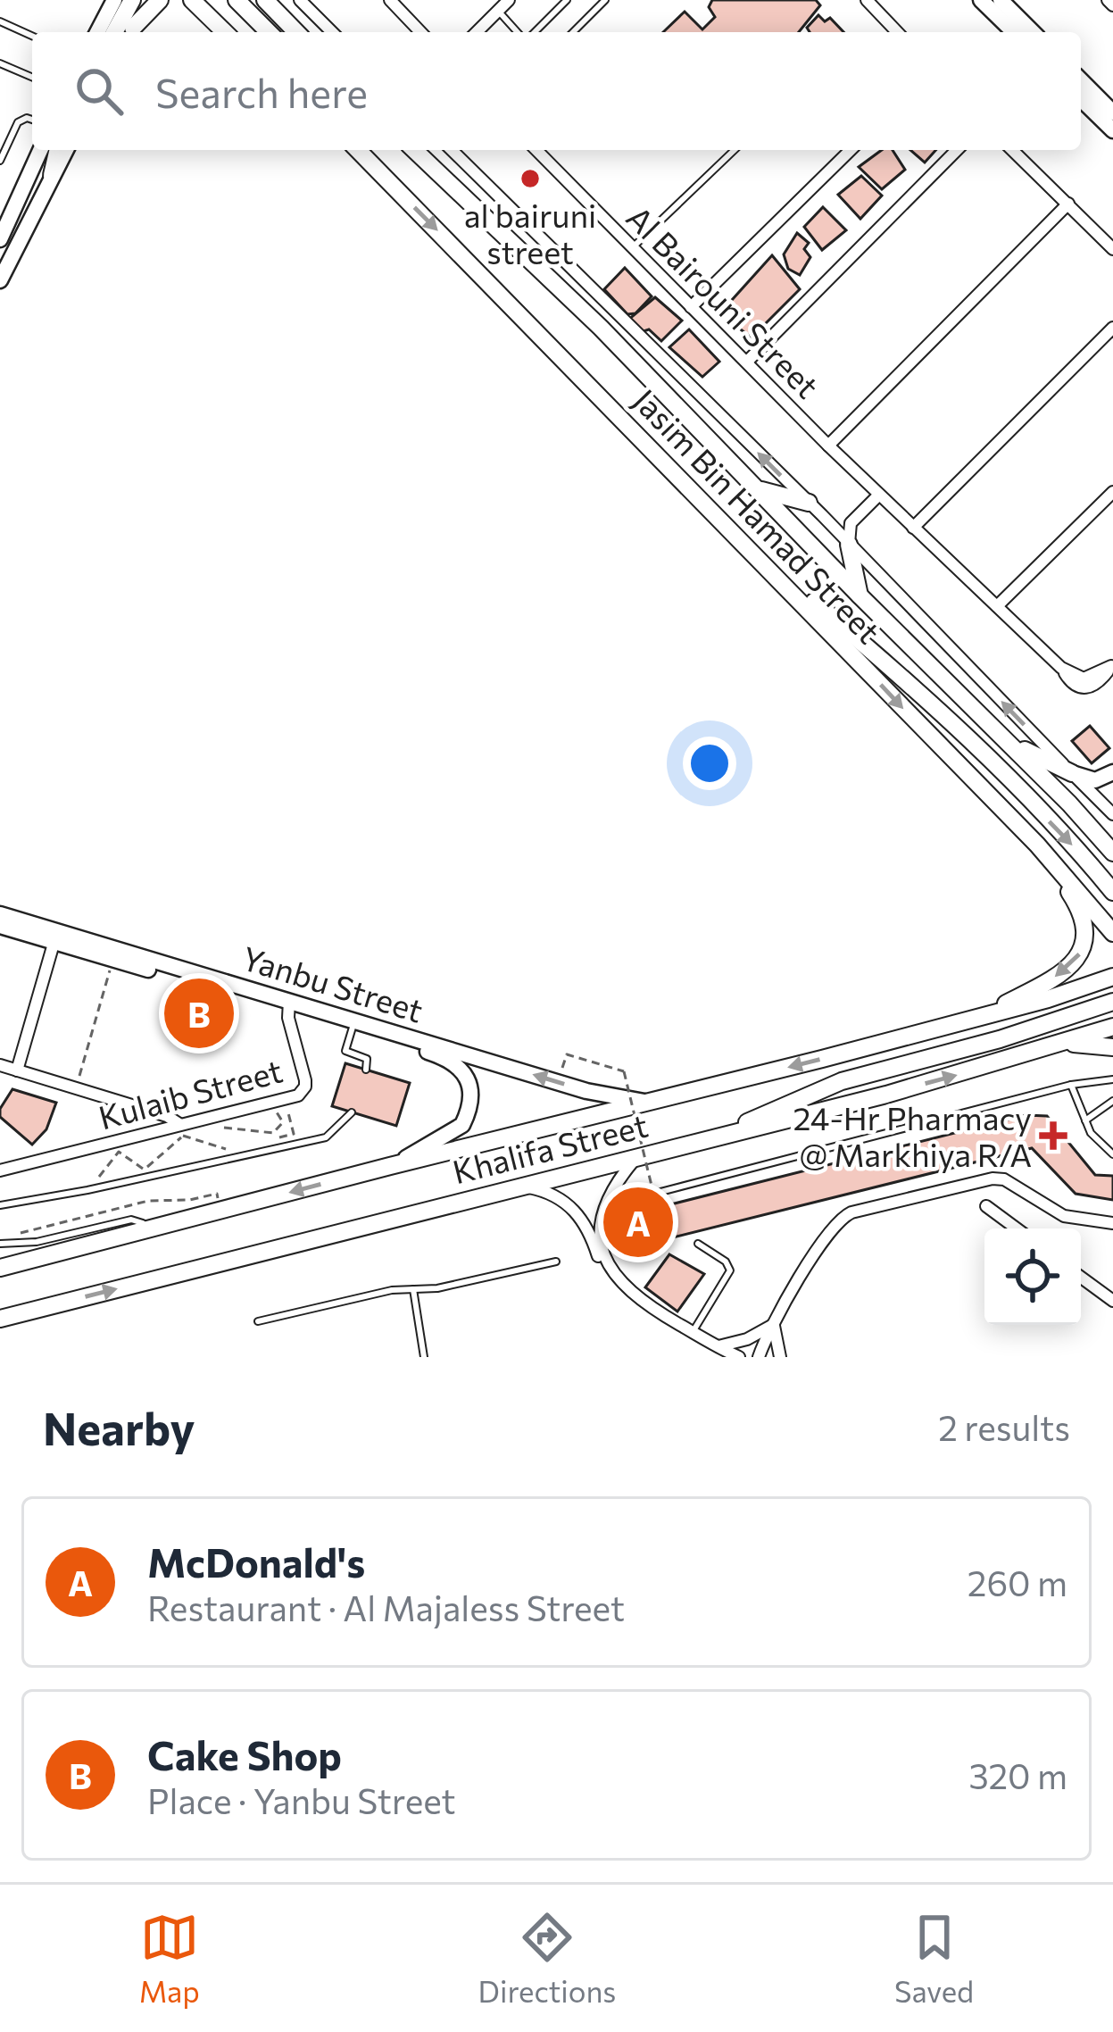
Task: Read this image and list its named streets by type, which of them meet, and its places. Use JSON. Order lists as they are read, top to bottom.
{
  "streets": {
    "main road": ["Jasim Bin Hamad Street", "Khalifa Street"],
    "street": ["Al Bairouni Street", "Yanbu Street", "Kulaib Street"]
  },
  "crossings": [
    ["Yanbu Street", "Kulaib Street"],
    ["Yanbu Street", "Khalifa Street"]
  ],
  "places": {
    "other": ["al bairuni street"],
    "health": ["24-Hr Pharmacy @ Markhiya R/A"]
  },
  "page": {
    "search": "Search here",
    "pins": ["B", "A"],
    "heading": ["Nearby", "2 results"],
    "list": [
      {
        "mark": "A",
        "name": "McDonald's",
        "note": "Restaurant · Al Majaless Street",
        "value": "260 m"
      },
      {
        "mark": "B",
        "name": "Cake Shop",
        "note": "Place · Yanbu Street",
        "value": "320 m"
      }
    ],
    "nav": ["Map", "Directions", "Saved"]
  }
}
